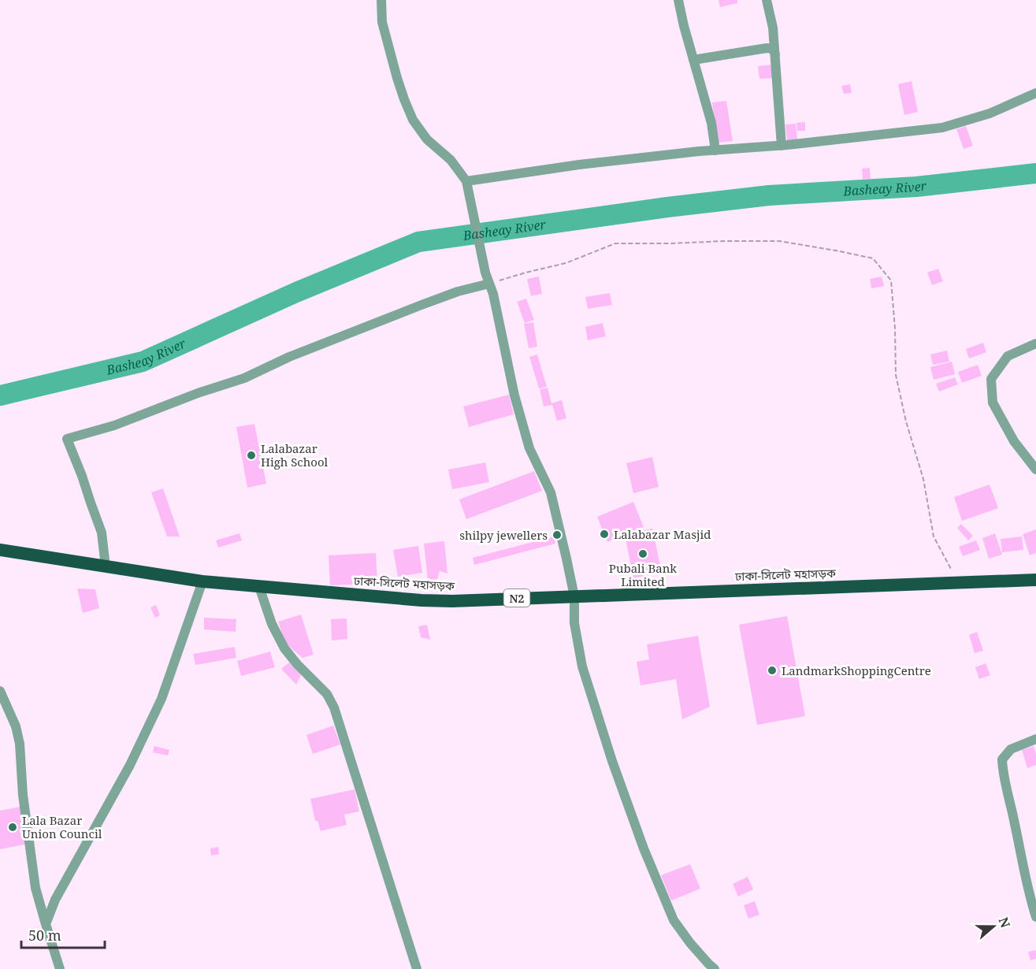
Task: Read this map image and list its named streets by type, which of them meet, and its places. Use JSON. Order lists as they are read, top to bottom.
{
  "streets": {
    "highway": ["ঢাকা-সিলেট মহাসড়ক", "N2"]
  },
  "water": ["Basheay River"],
  "places": [
    "Lalabazar High School",
    "Lalabazar Masjid",
    "shilpy jewellers",
    "Pubali Bank Limited",
    "LandmarkShoppingCentre",
    "Lala Bazar Union Council"
  ],
  "scale_bar": "50 m",
  "north": "right"
}
